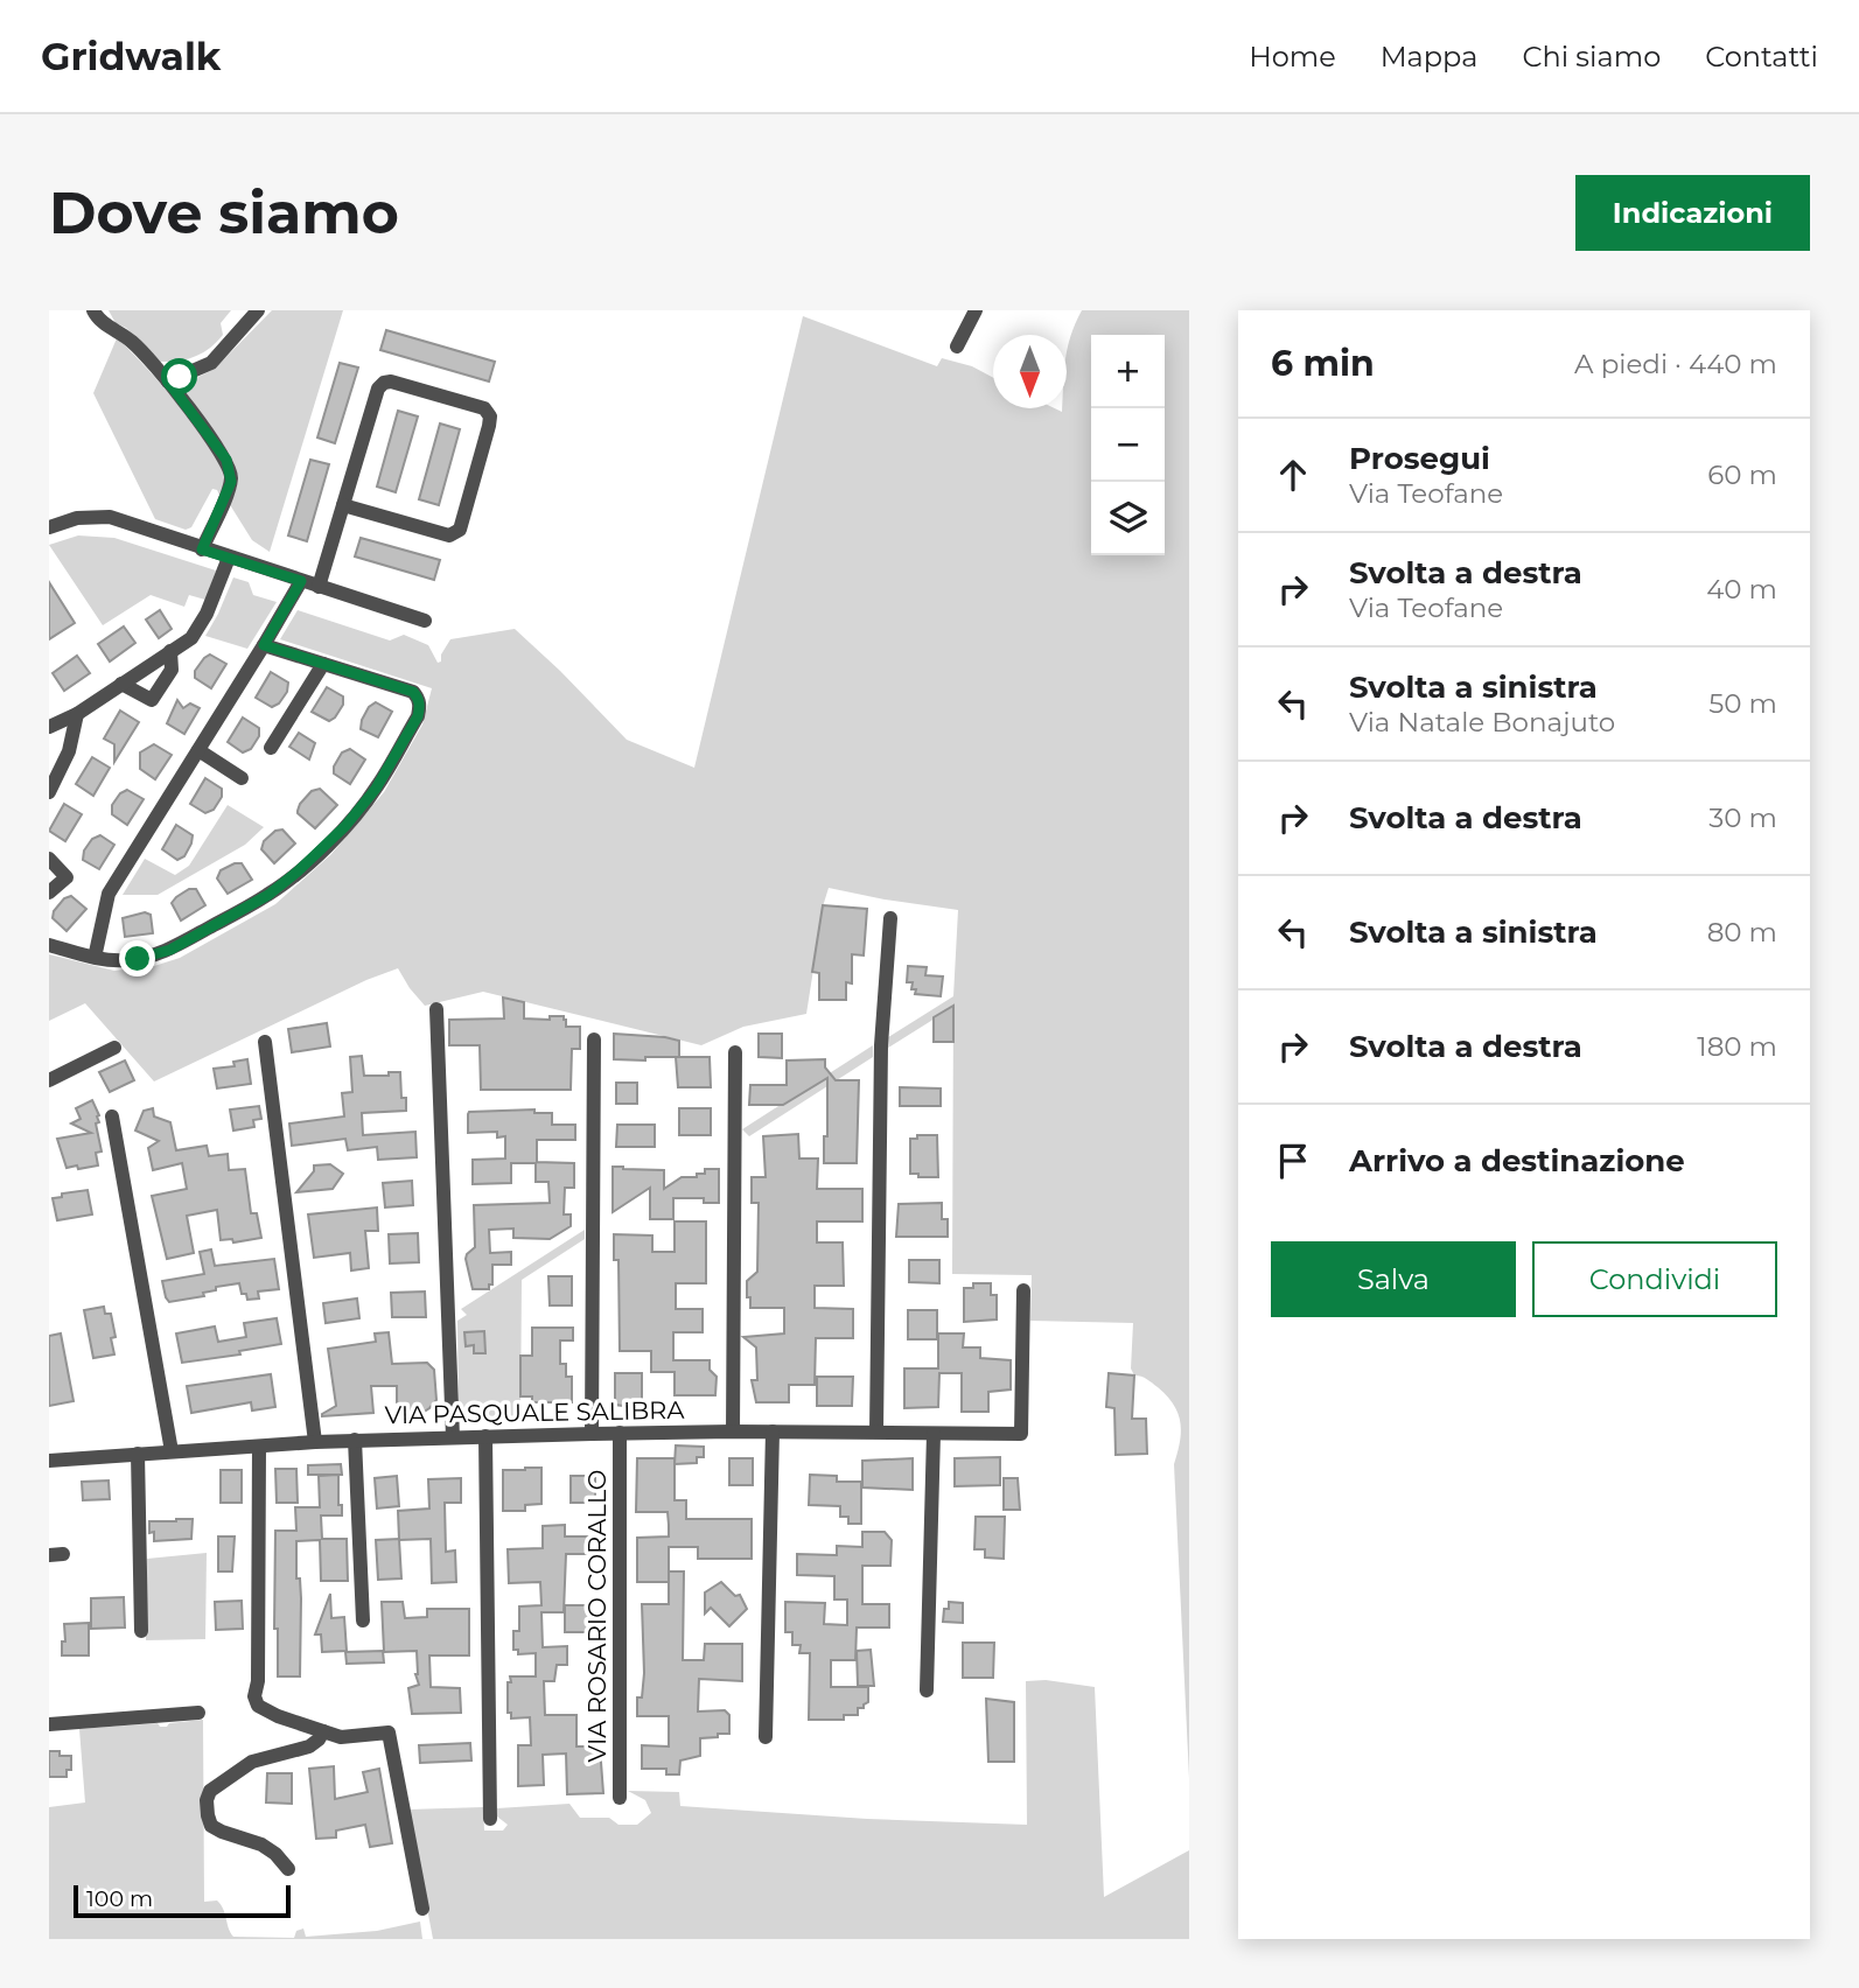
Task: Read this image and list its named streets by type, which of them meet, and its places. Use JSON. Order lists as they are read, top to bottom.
{
  "streets": {
    "street": ["VIA PASQUALE SALIBRA", "VIA ROSARIO CORALLO"]
  },
  "crossings": [
    ["VIA PASQUALE SALIBRA", "VIA ROSARIO CORALLO"]
  ],
  "scale_bar": "100 m",
  "north": "bottom",
  "page": {
    "header": "Gridwalk",
    "nav": [
      "Home",
      "Mappa",
      "Chi siamo",
      "Contatti"
    ],
    "buttons": [
      "Indicazioni",
      ["Salva", "Condividi"]
    ],
    "title": "Dove siamo",
    "heading": ["6 min", "A piedi · 440 m"],
    "map_buttons": ["+", "−"],
    "list": [
      ["Prosegui", "Via Teofane", "60 m"],
      ["Svolta a destra", "Via Teofane", "40 m"],
      ["Svolta a sinistra", "Via Natale Bonajuto", "50 m"],
      ["Svolta a destra", "30 m"],
      ["Svolta a sinistra", "80 m"],
      ["Svolta a destra", "180 m"],
      "Arrivo a destinazione"
    ],
    "scale": "100 m"
  }
}
